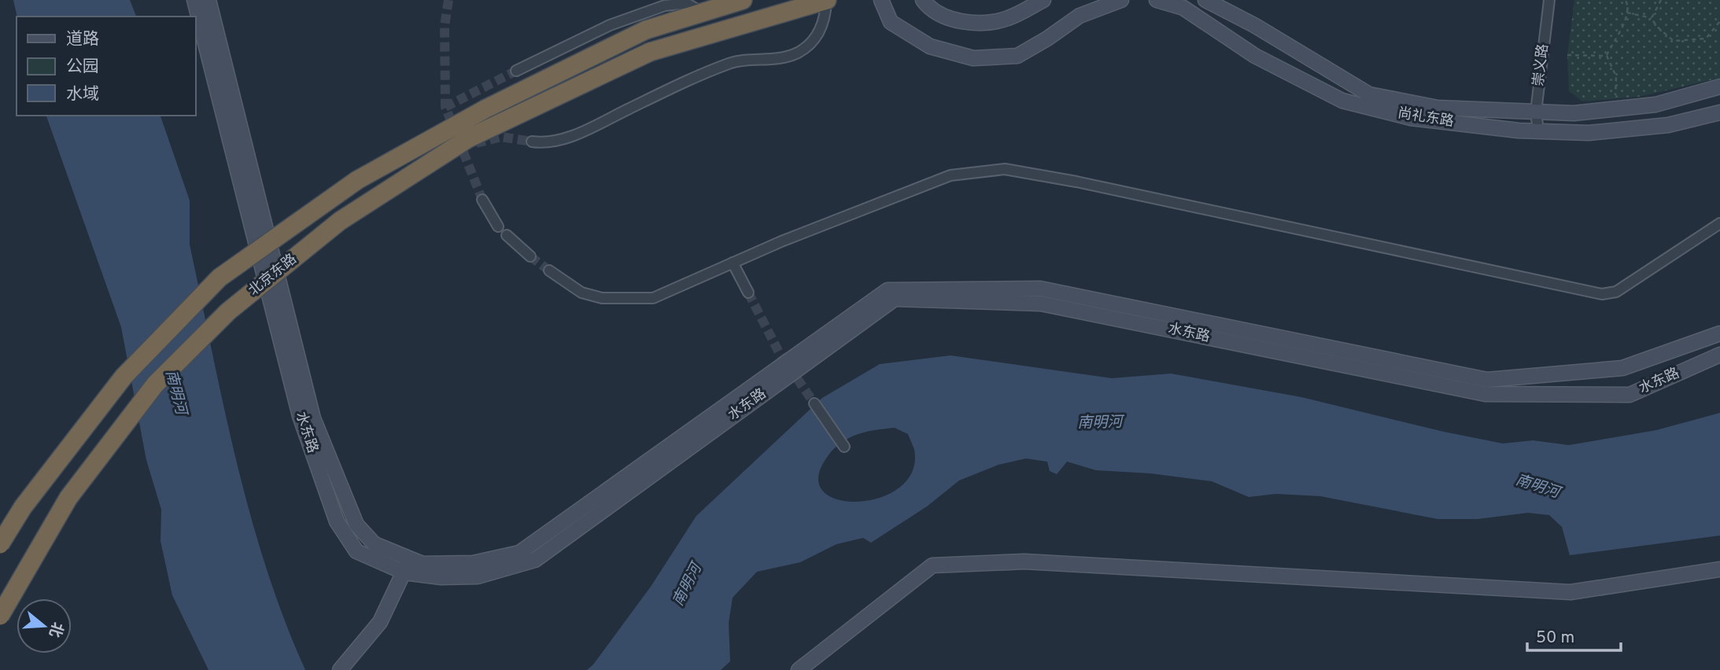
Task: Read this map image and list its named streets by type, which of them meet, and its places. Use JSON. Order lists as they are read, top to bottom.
{
  "streets": {
    "highway": ["北京东路"],
    "main road": ["尚礼东路", "水东路"],
    "street": ["崇义路"]
  },
  "crossings": [
    ["崇义路", "尚礼东路"]
  ],
  "water": ["南明河"],
  "legend": ["道路", "公园", "水域"],
  "scale_bar": "50 m",
  "north": "right"
}
